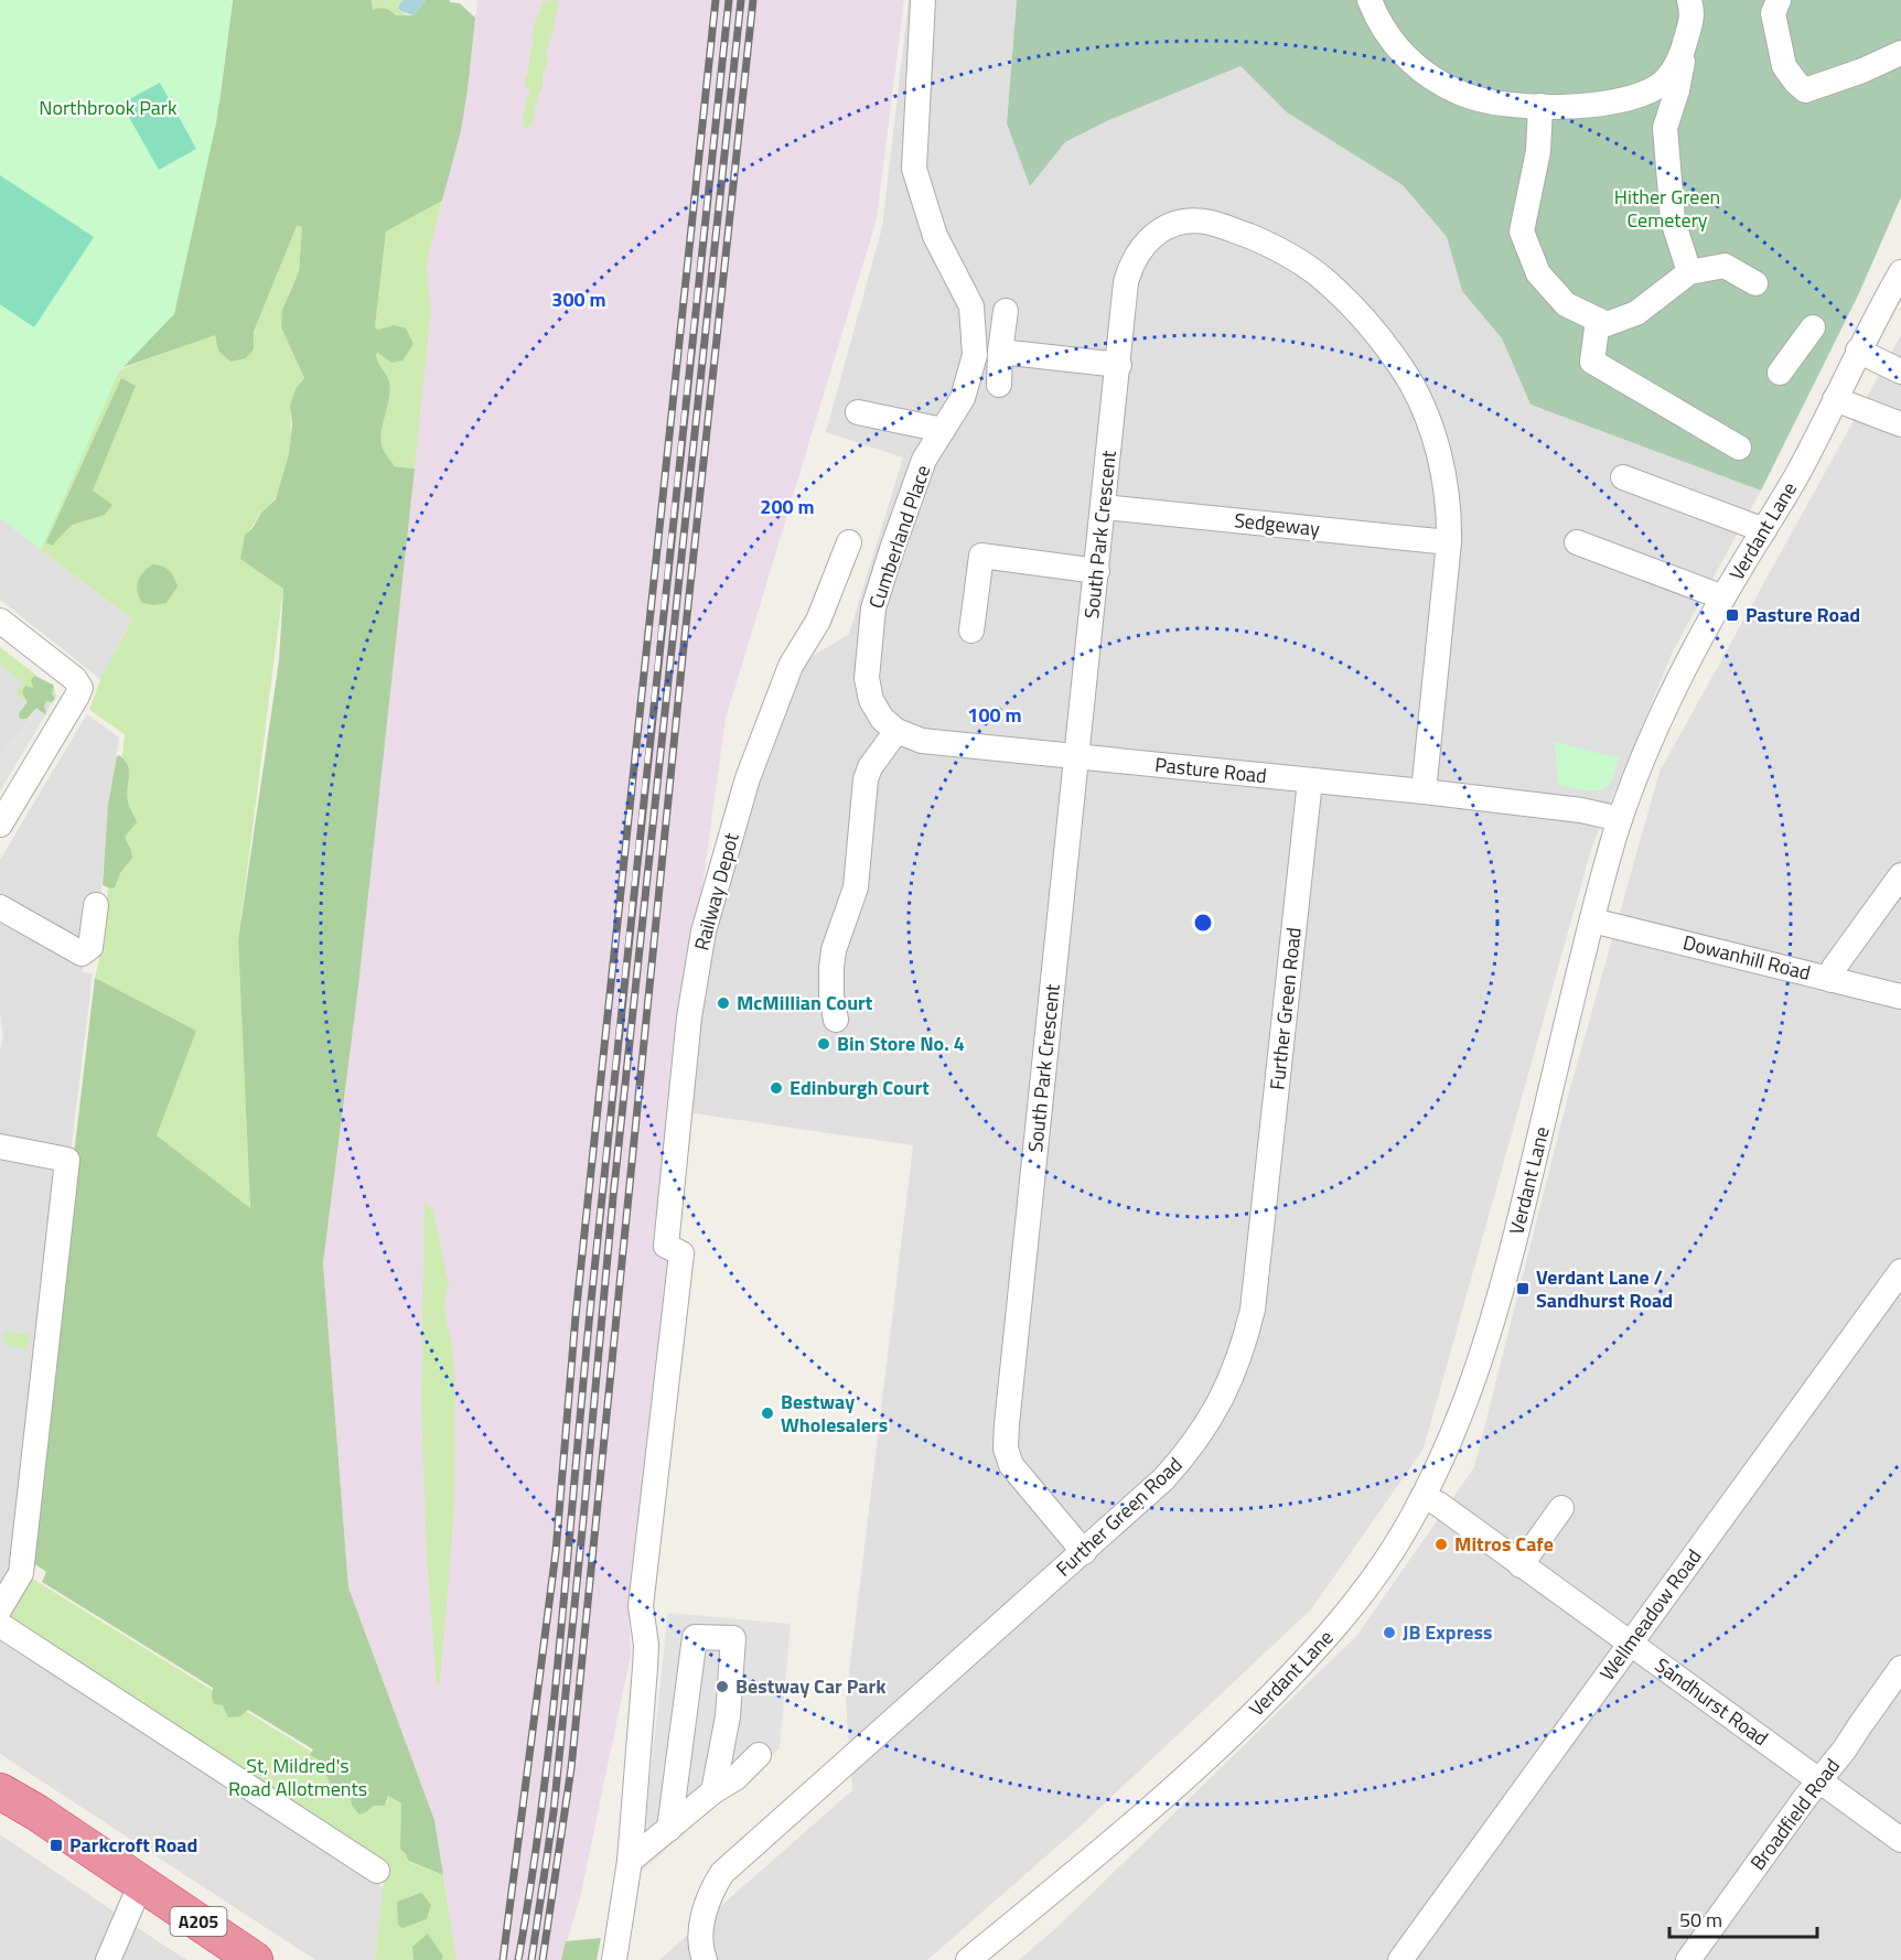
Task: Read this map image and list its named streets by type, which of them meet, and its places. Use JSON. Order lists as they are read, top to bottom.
{
  "streets": {
    "highway": ["A205"],
    "street": [
      "Sedgeway",
      "Verdant Lane",
      "South Park Crescent",
      "Cumberland Place",
      "Pasture Road",
      "Railway Depot",
      "Dowanhill Road",
      "Further Green Road",
      "Wellmeadow Road",
      "Sandhurst Road",
      "Broadfield Road"
    ]
  },
  "crossings": [
    ["Sedgeway", "South Park Crescent"],
    ["Verdant Lane", "Pasture Road"],
    ["Verdant Lane", "Dowanhill Road"],
    ["Verdant Lane", "Sandhurst Road"],
    ["South Park Crescent", "Cumberland Place"],
    ["South Park Crescent", "Pasture Road"],
    ["South Park Crescent", "Further Green Road"],
    ["Cumberland Place", "Pasture Road"],
    ["Pasture Road", "Further Green Road"],
    ["Wellmeadow Road", "Sandhurst Road"],
    ["Sandhurst Road", "Broadfield Road"]
  ],
  "parks": ["Northbrook Park", "Hither Green Cemetery", "St, Mildred's Road Allotments"],
  "places": {
    "transit": ["Pasture Road", "Verdant Lane / Sandhurst Road", "Parkcroft Road"],
    "other": [
      "McMillian Court",
      "Bin Store No. 4",
      "Edinburgh Court",
      "Bestway Wholesalers",
      "Mitros Cafe",
      "JB Express",
      "Bestway Car Park"
    ]
  },
  "scale_bar": "50 m",
  "rings": ["300 m", "200 m", "100 m"]
}
